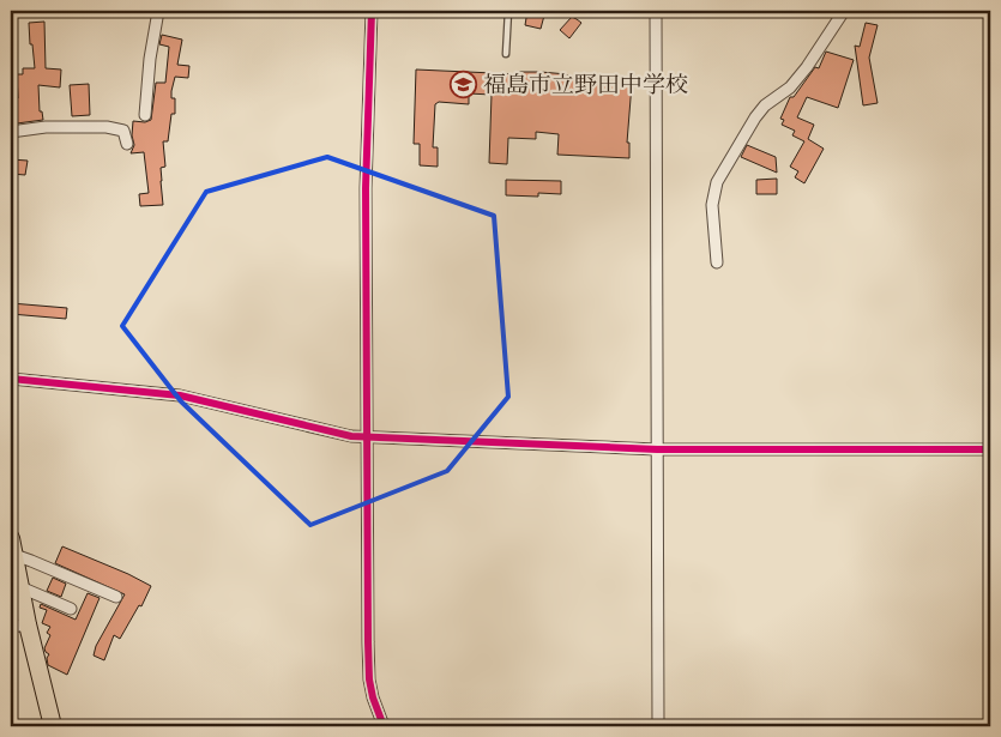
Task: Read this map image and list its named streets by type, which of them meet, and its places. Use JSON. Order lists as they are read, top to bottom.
{
  "places": {
    "school or university": ["福島市立野田中学校"]
  }
}
